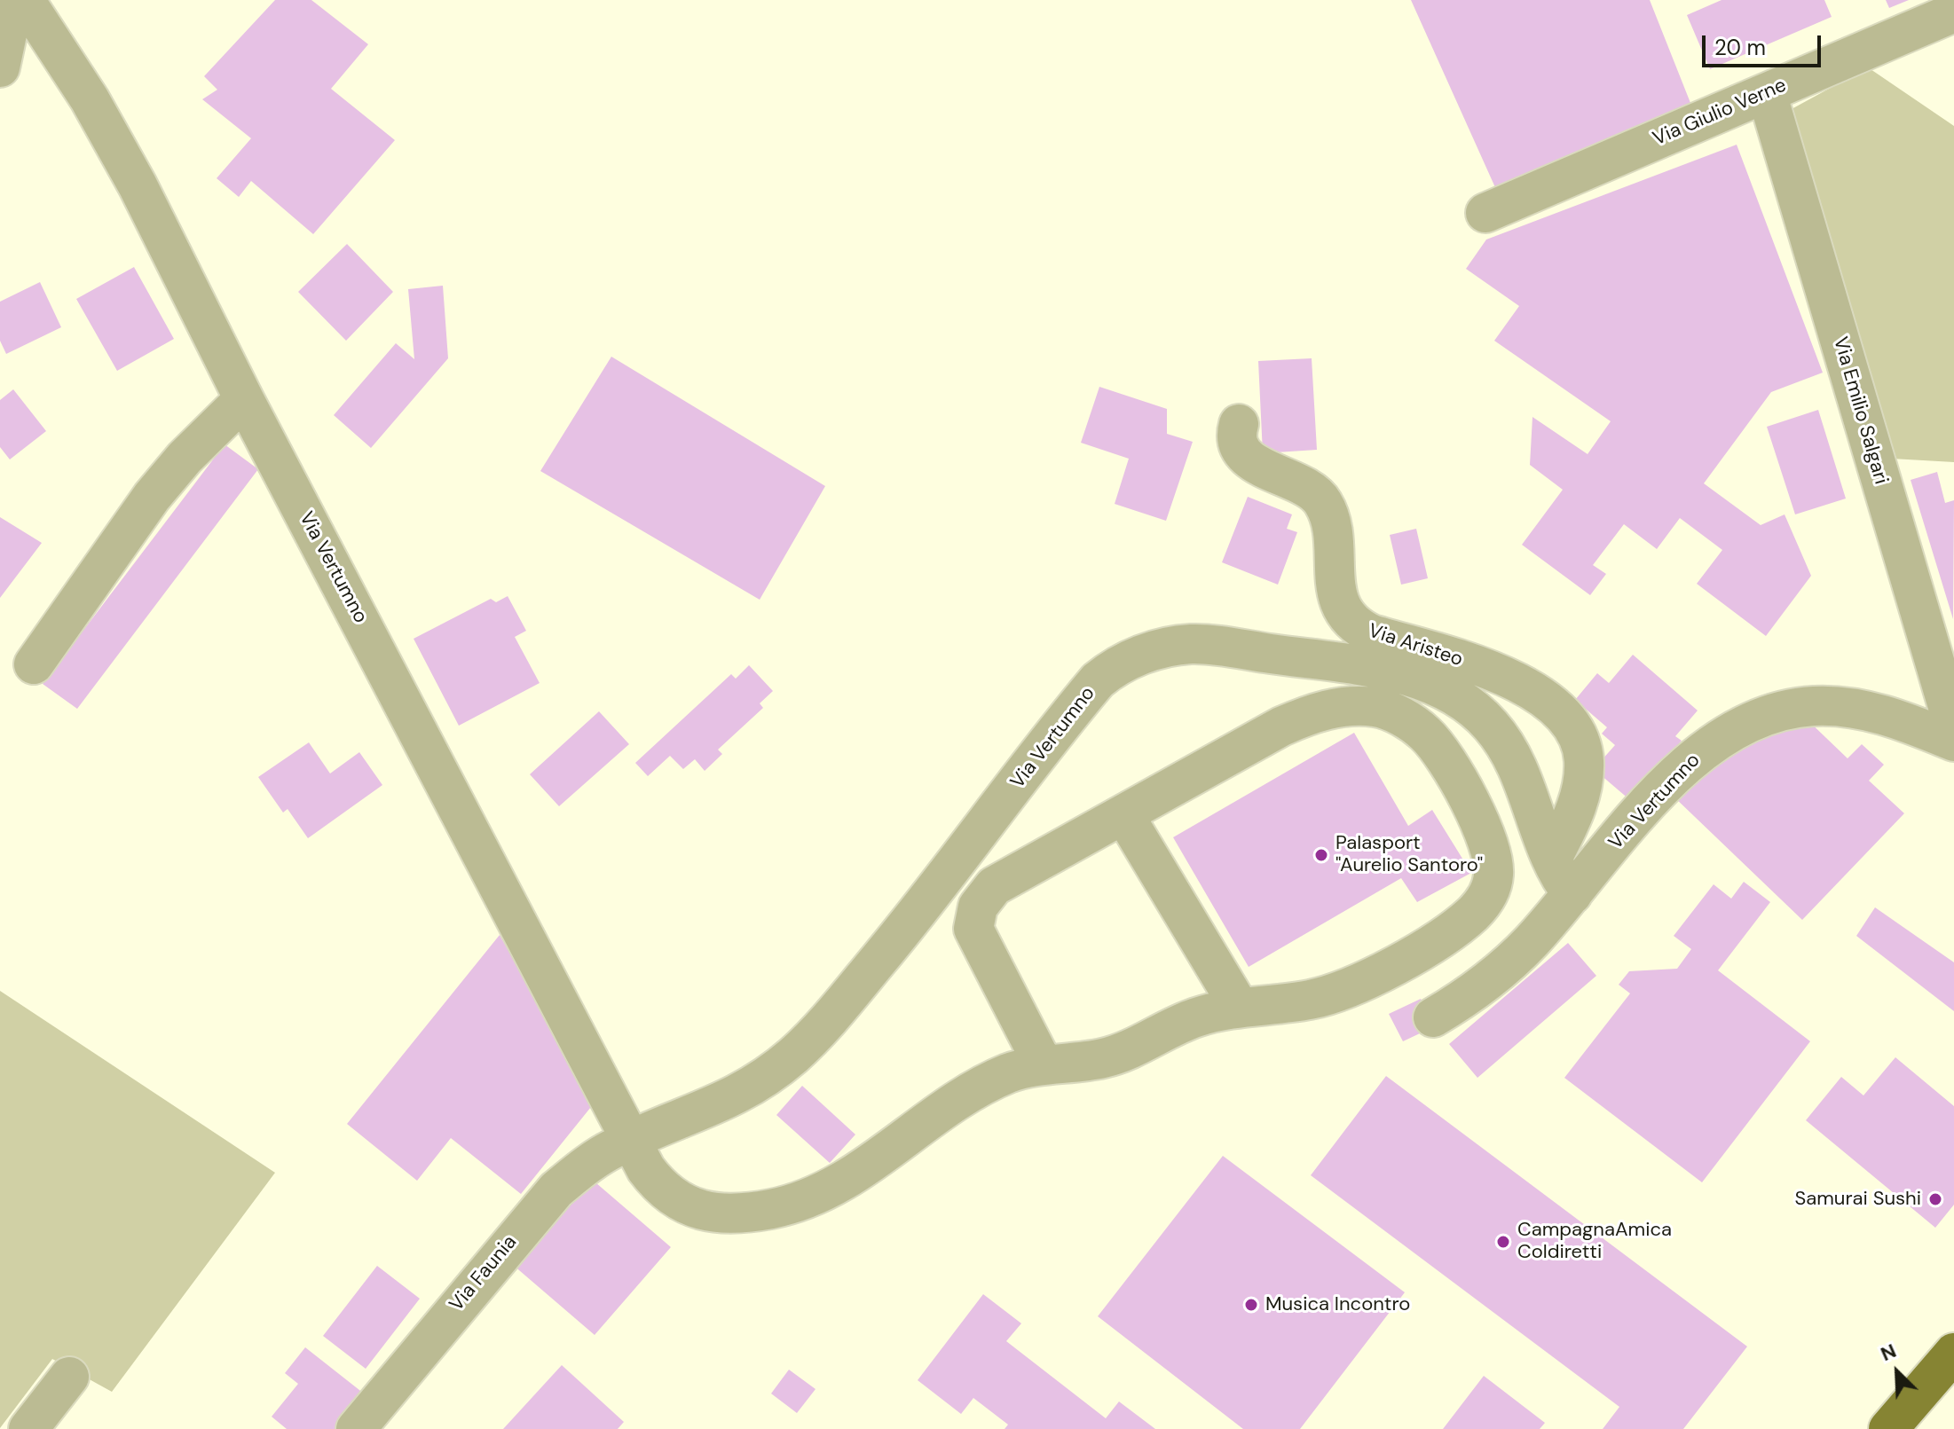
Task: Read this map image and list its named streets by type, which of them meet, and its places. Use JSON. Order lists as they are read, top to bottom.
{
  "streets": {
    "street": [
      "Via Giulio Verne",
      "Via Emilio Salgari",
      "Via Vertumno",
      "Via Aristeo",
      "Via Faunia"
    ]
  },
  "crossings": [
    ["Via Giulio Verne", "Via Emilio Salgari"],
    ["Via Vertumno", "Via Aristeo"],
    ["Via Vertumno", "Via Faunia"]
  ],
  "places": [
    "Palasport \"Aurelio Santoro\"",
    "Samurai Sushi",
    "CampagnaAmica Coldiretti",
    "Musica Incontro"
  ],
  "scale_bar": "20 m",
  "north": "top left"
}
